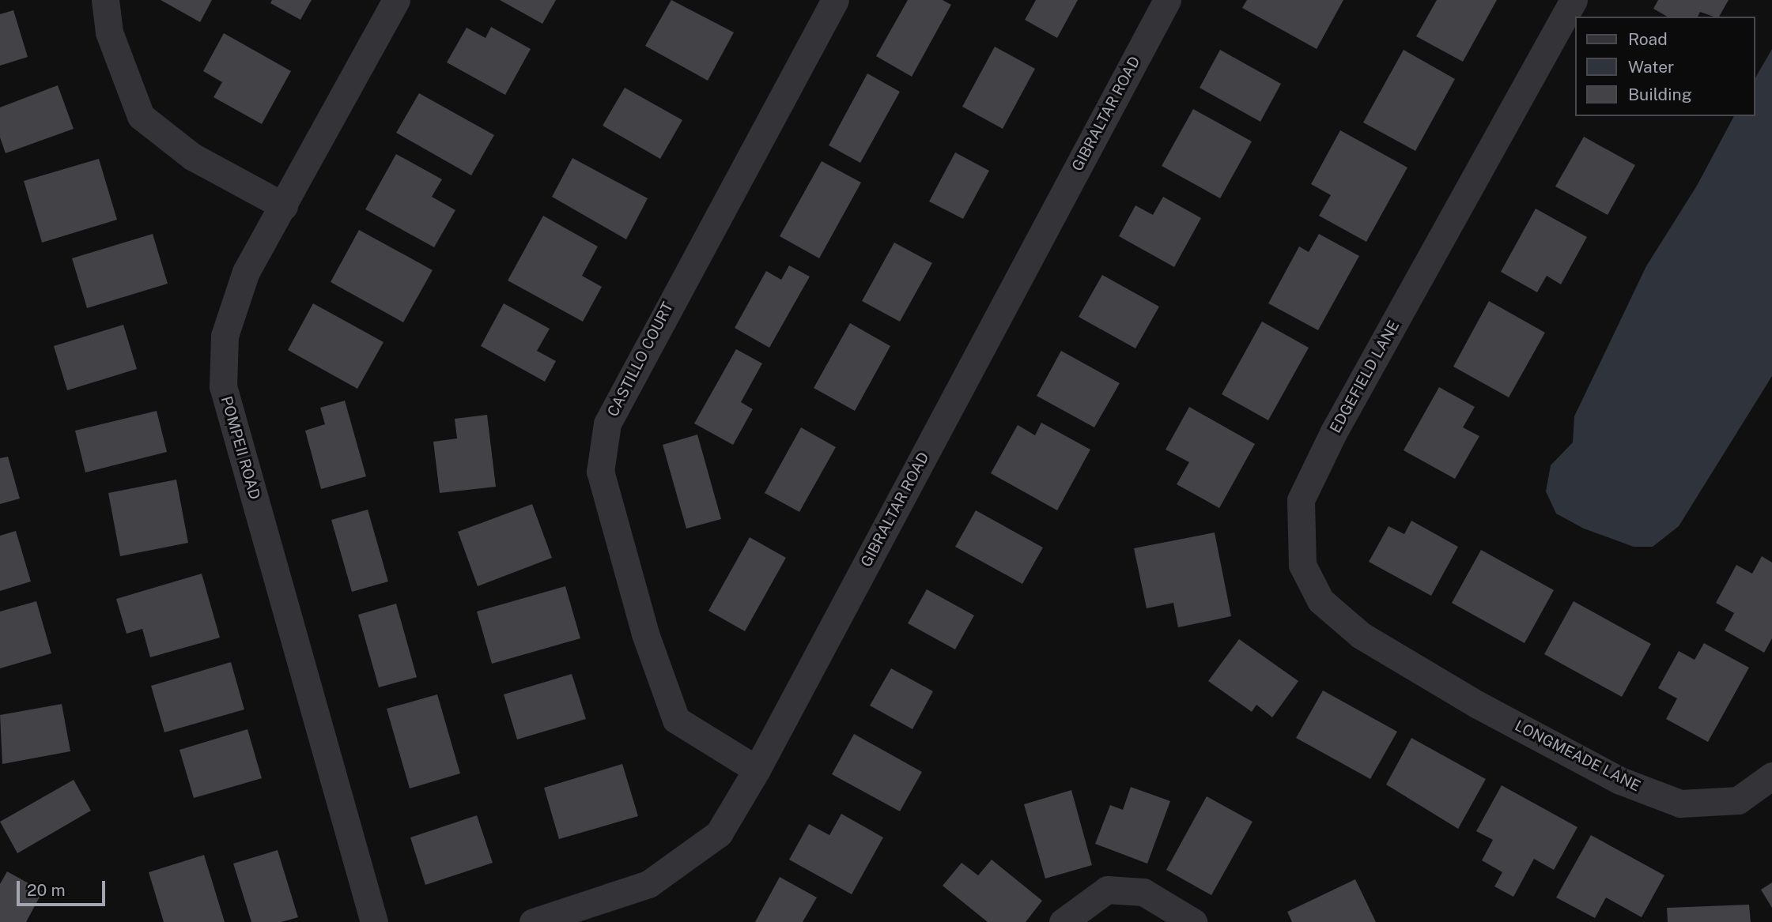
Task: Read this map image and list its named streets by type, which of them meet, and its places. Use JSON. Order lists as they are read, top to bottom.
{
  "streets": {
    "street": [
      "GIBRALTAR ROAD",
      "CASTILLO COURT",
      "EDGEFIELD LANE",
      "POMPEII ROAD",
      "LONGMEADE LANE"
    ]
  },
  "crossings": [
    ["GIBRALTAR ROAD", "CASTILLO COURT"],
    ["EDGEFIELD LANE", "LONGMEADE LANE"]
  ],
  "legend": ["Road", "Water", "Building"],
  "scale_bar": "20 m"
}
